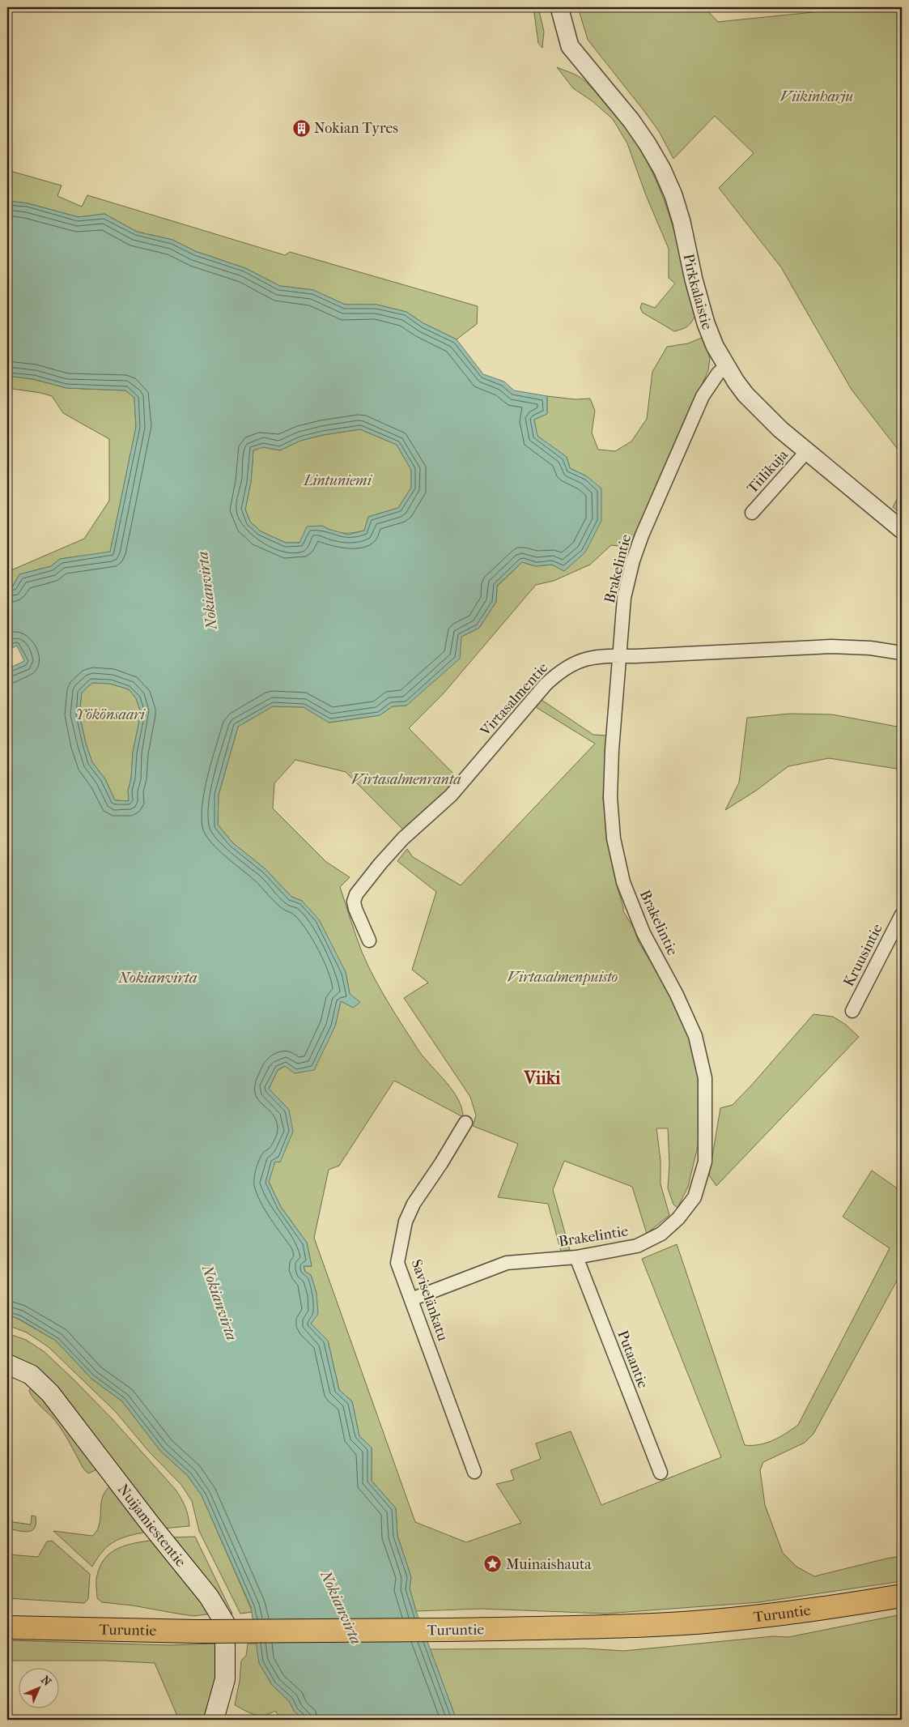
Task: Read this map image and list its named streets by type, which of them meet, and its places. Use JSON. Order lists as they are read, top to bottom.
{
  "streets": {
    "highway": ["Turuntie"],
    "main road": ["Nuijamiestentie"],
    "street": [
      "Pirkkalaistie",
      "Tiilikuja",
      "Brakelintie",
      "Virtasalmentie",
      "Kruusintie",
      "Saviselänkatu",
      "Putaantie"
    ]
  },
  "crossings": [
    ["Pirkkalaistie", "Tiilikuja"],
    ["Pirkkalaistie", "Brakelintie"],
    ["Brakelintie", "Virtasalmentie"],
    ["Brakelintie", "Saviselänkatu"],
    ["Brakelintie", "Putaantie"]
  ],
  "districts": ["Viiki"],
  "water": ["Nokianvirta"],
  "parks": [
    "Viikinharju",
    "Lintuniemi",
    "Yökönsaari",
    "Virtasalmenranta",
    "Virtasalmenpuisto"
  ],
  "places": {
    "building": ["Nokian Tyres"],
    "place": ["Muinaishauta"]
  },
  "north": "top right"
}
